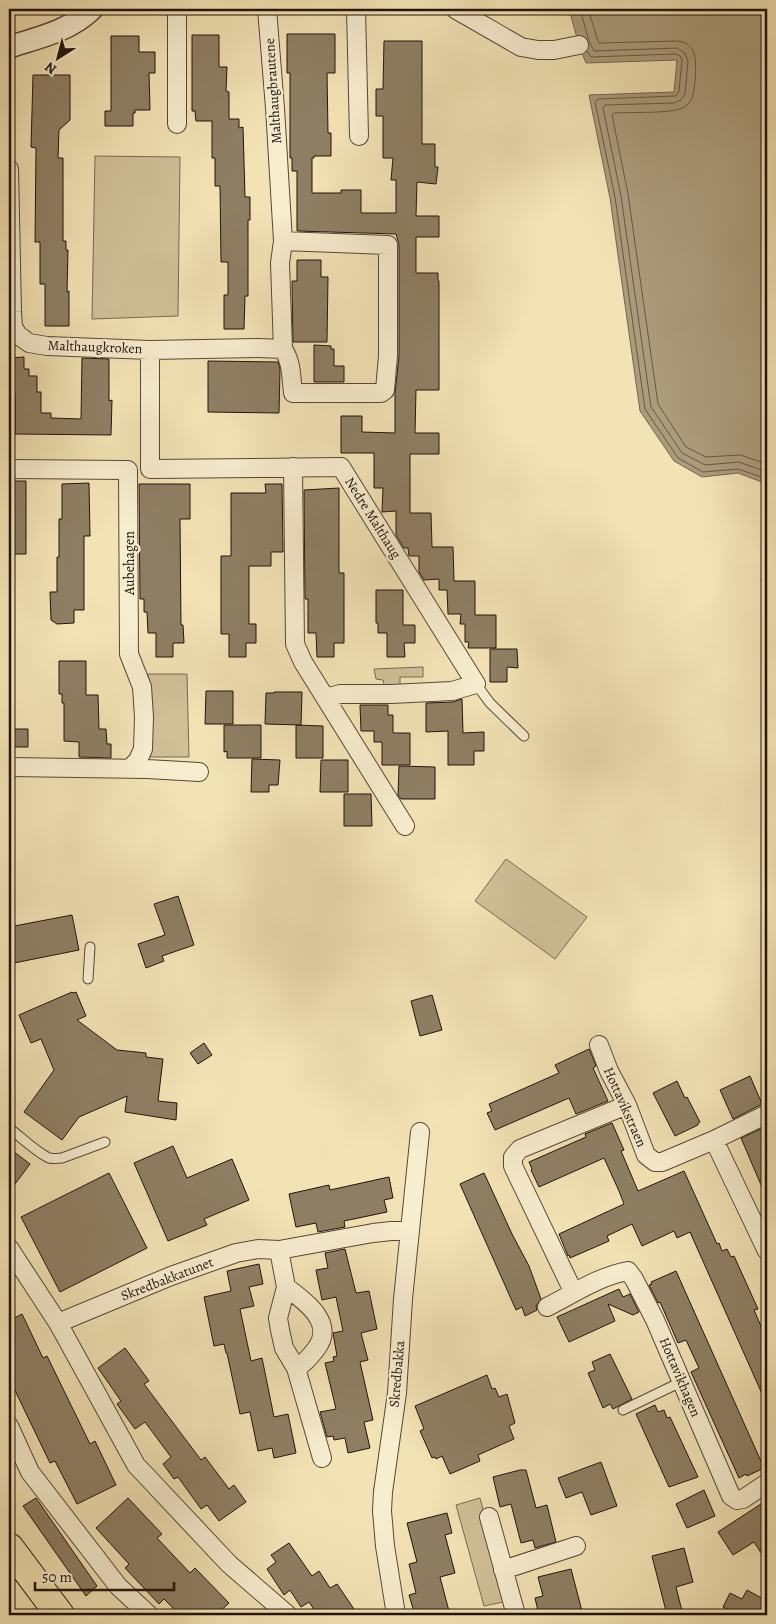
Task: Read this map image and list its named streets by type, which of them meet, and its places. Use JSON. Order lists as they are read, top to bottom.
{
  "streets": {
    "street": [
      "Malthaugbrautene",
      "Malthaugkroken",
      "Nedre Malthaug",
      "Aubehagen",
      "Hottavikstraen",
      "Skredbakkatunet",
      "Skredbakka",
      "Hottavikhagen"
    ]
  },
  "crossings": [
    ["Skredbakkatunet", "Skredbakka"]
  ],
  "scale_bar": "50 m",
  "north": "bottom left"
}
